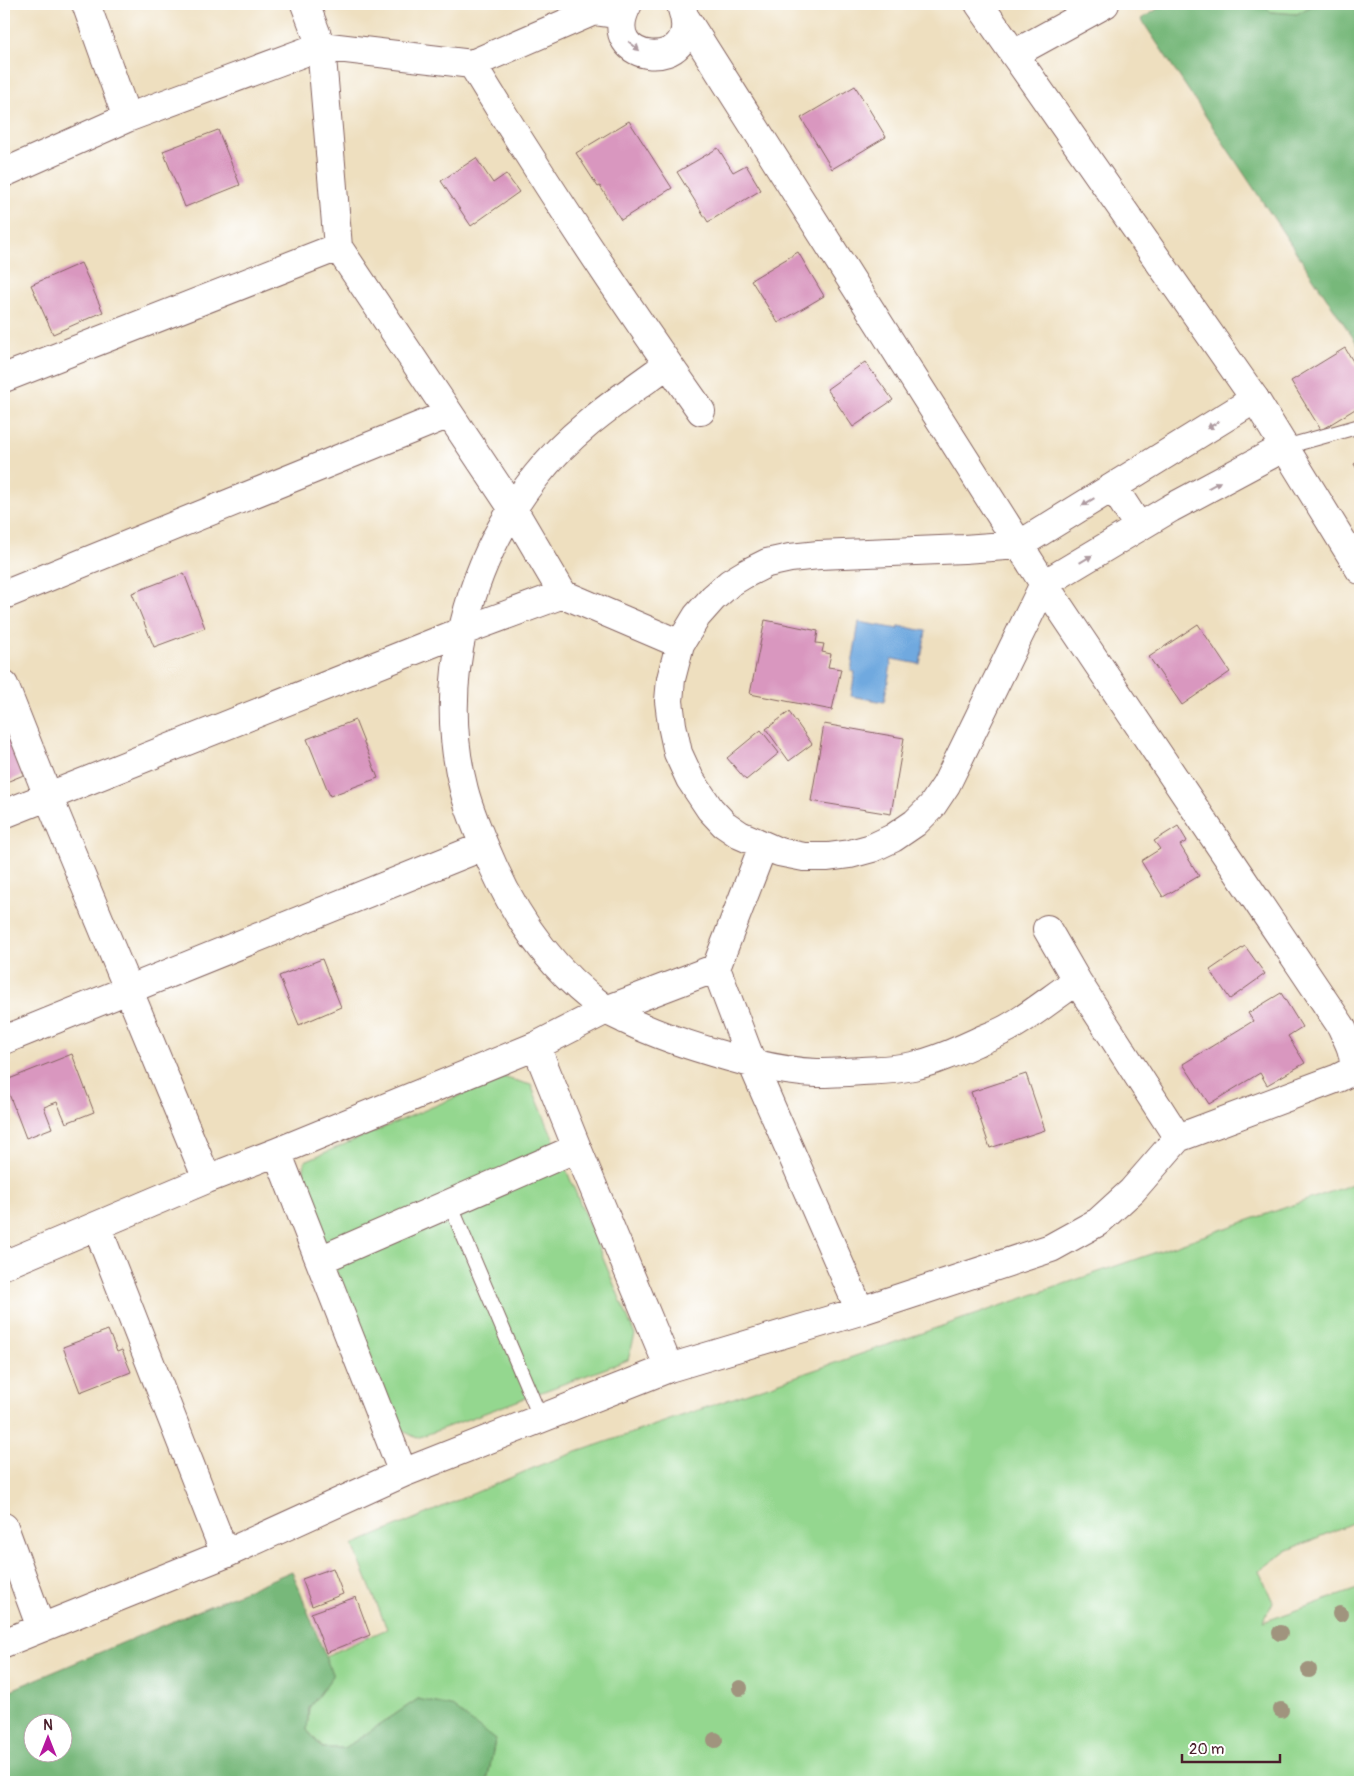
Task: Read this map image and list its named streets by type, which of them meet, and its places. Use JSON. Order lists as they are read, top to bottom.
{
  "scale_bar": "20 m",
  "north": "top"
}
